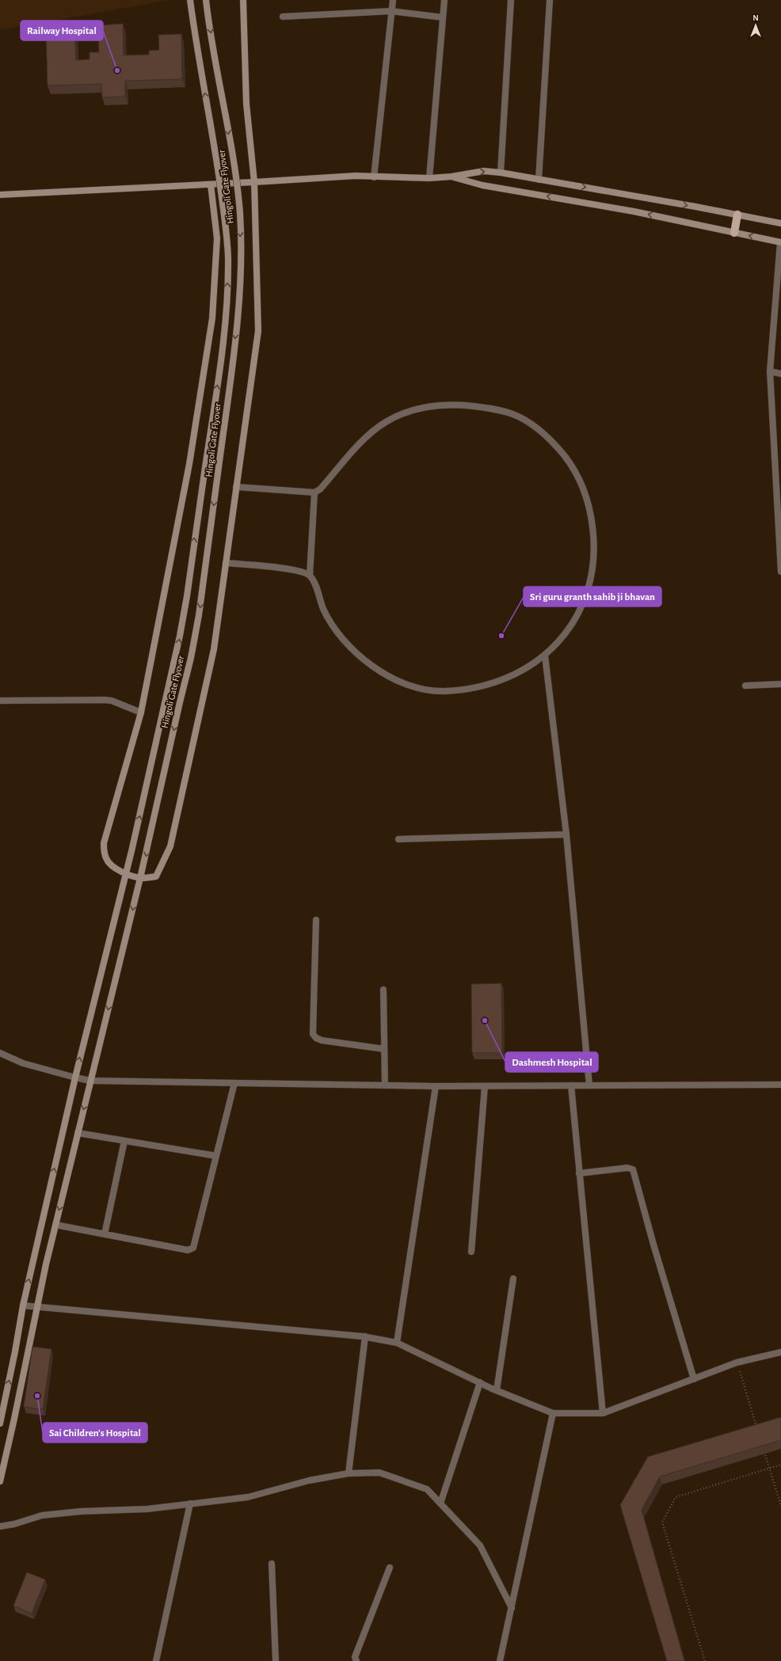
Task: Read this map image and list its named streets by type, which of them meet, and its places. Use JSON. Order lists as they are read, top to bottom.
{
  "streets": {
    "main road": ["Hingoli Gate Flyover"]
  },
  "places": [
    "Railway Hospital",
    "Sri guru granth sahib ji bhavan",
    "Dashmesh Hospital",
    "Sai Children's Hospital"
  ],
  "north": "top"
}
